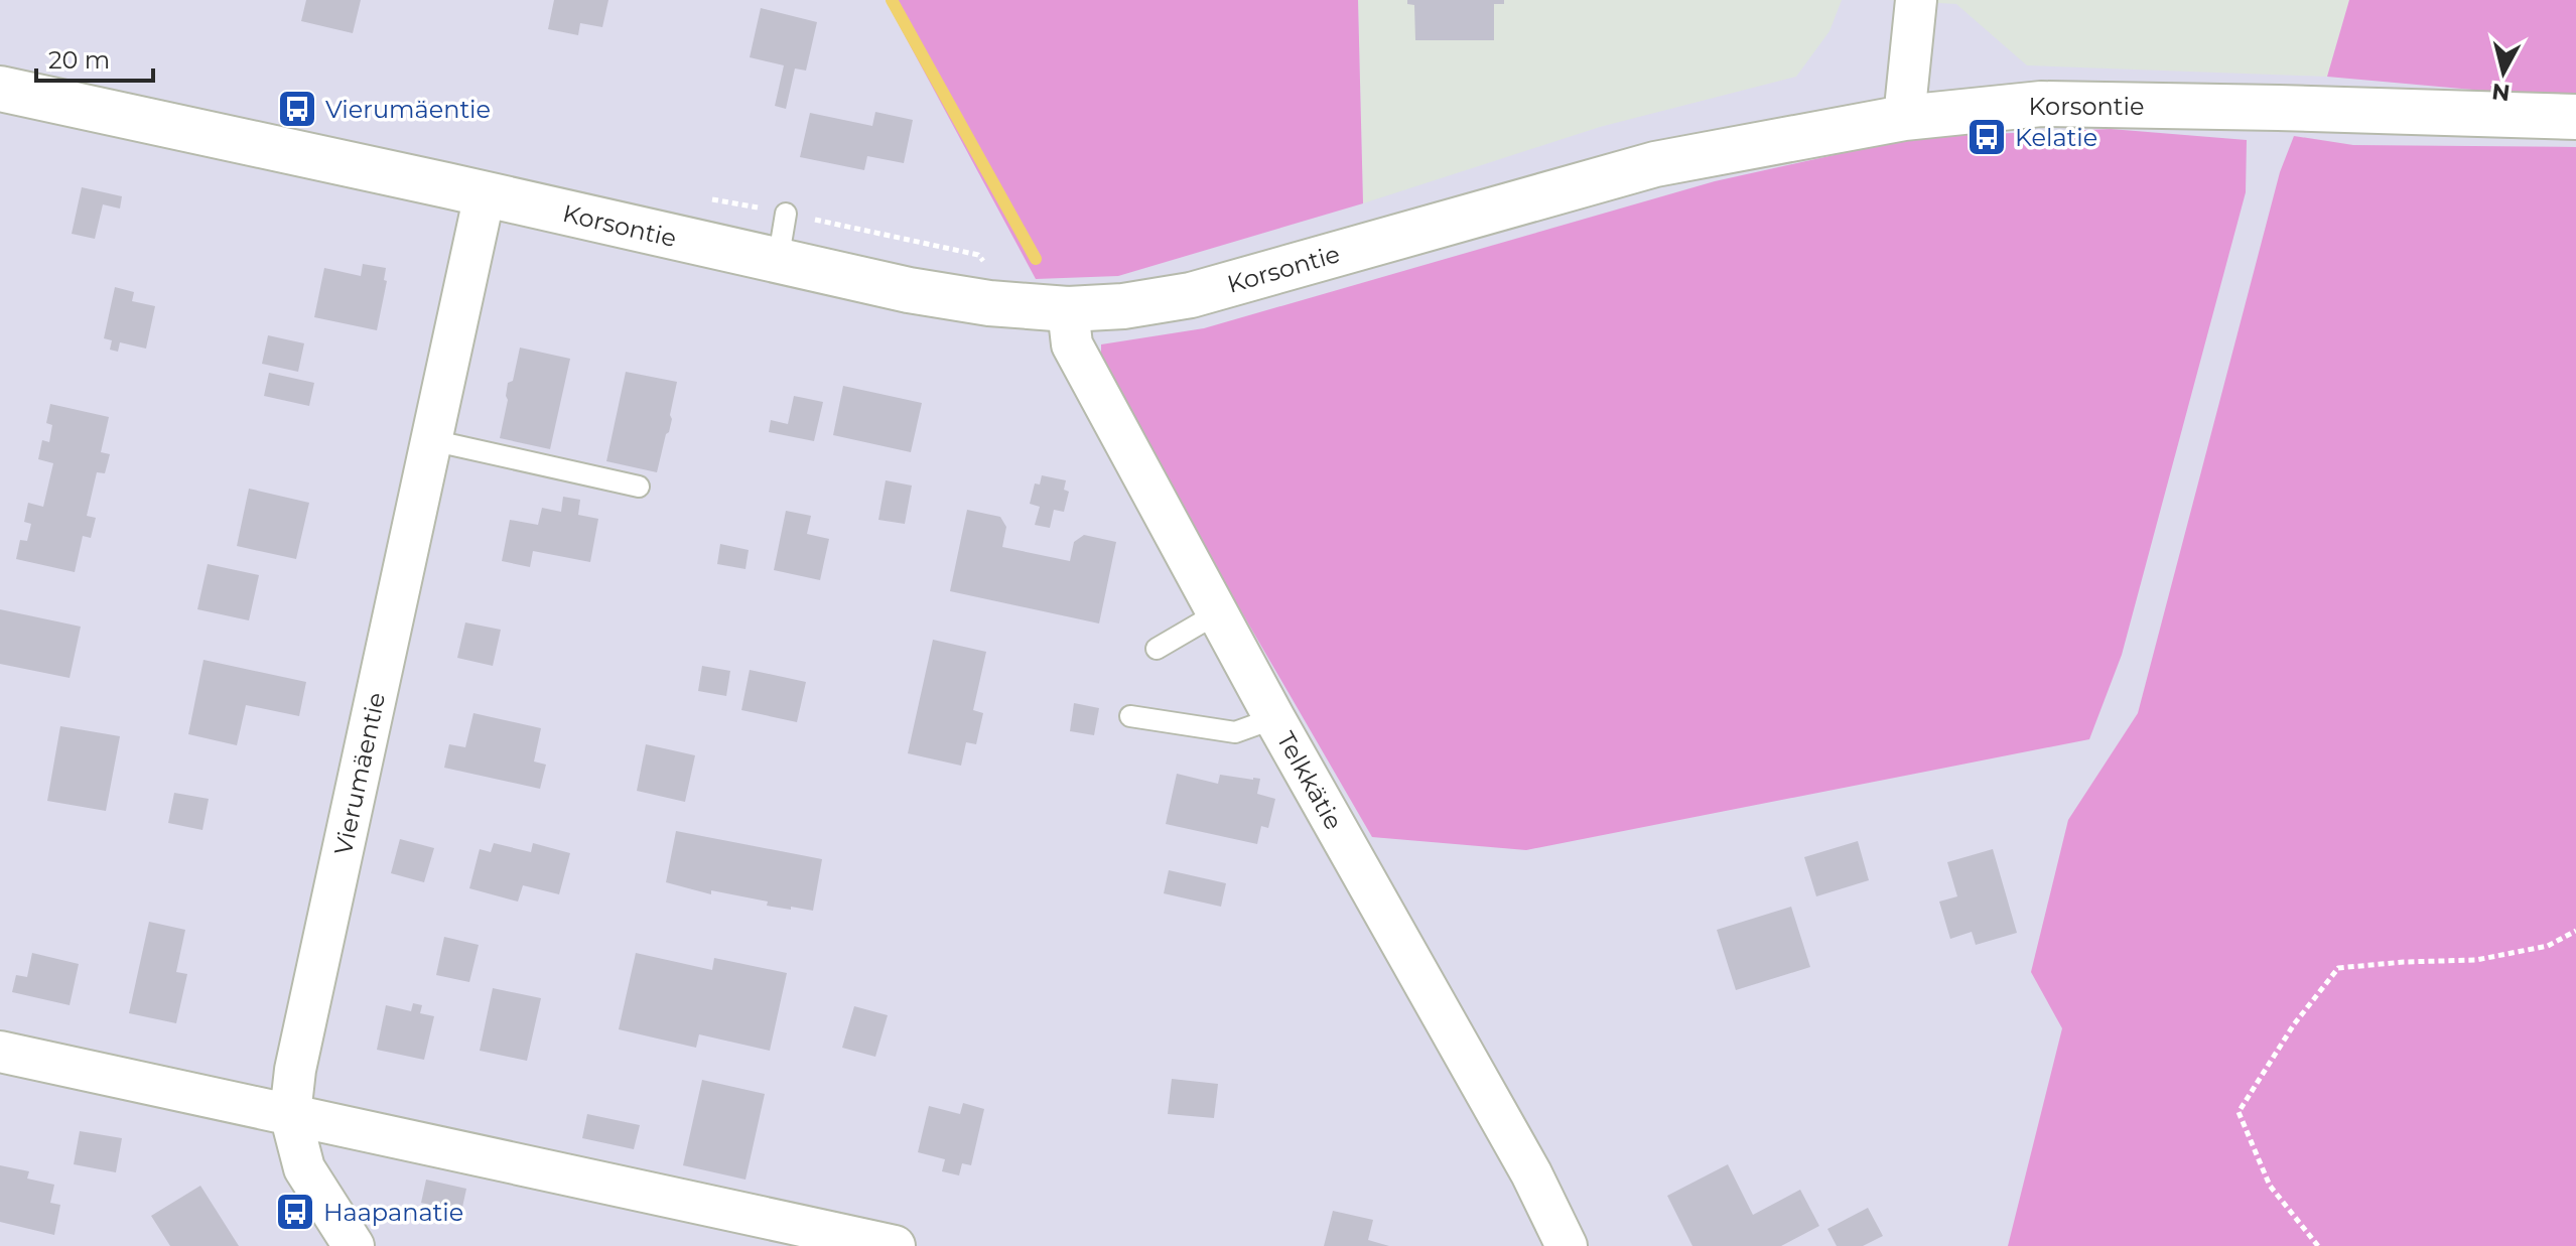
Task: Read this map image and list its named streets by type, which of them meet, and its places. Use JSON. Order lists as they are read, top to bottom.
{
  "streets": {
    "main road": ["Korsontie"],
    "street": ["Vierumäentie", "Telkkätie"]
  },
  "crossings": [
    ["Korsontie", "Vierumäentie"],
    ["Korsontie", "Telkkätie"]
  ],
  "places": {
    "bus stop": ["Vierumäentie", "Kelatie", "Haapanatie"]
  },
  "scale_bar": "20 m",
  "north": "bottom"
}
